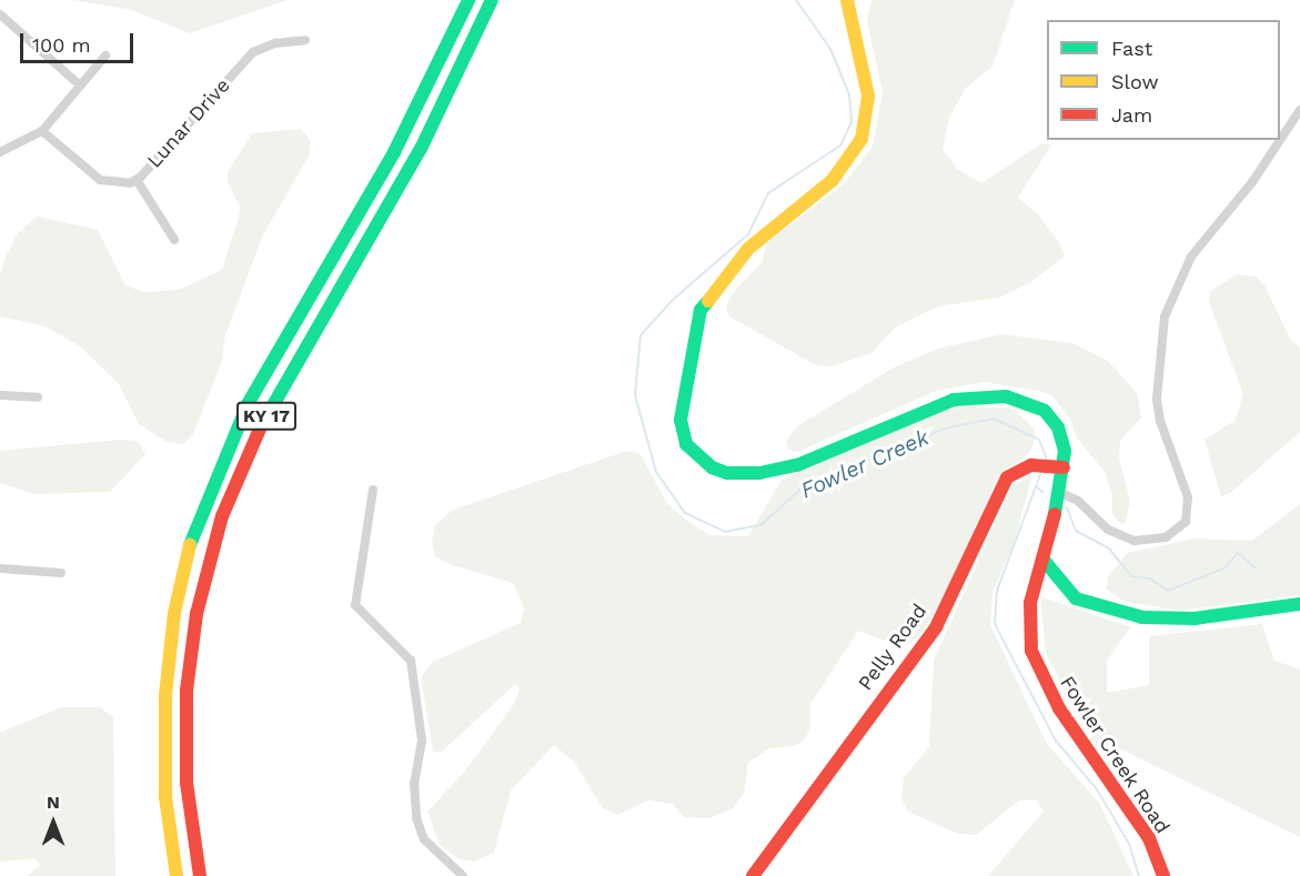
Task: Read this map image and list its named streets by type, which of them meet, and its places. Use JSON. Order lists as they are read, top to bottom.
{
  "streets": {
    "main road": ["KY 17", "Pelly Road", "Fowler Creek Road"],
    "street": ["Lunar Drive"]
  },
  "crossings": [
    ["Pelly Road", "Fowler Creek Road"]
  ],
  "water": ["Fowler Creek"],
  "legend": ["Fast", "Slow", "Jam"],
  "scale_bar": "100 m",
  "north": "top"
}
